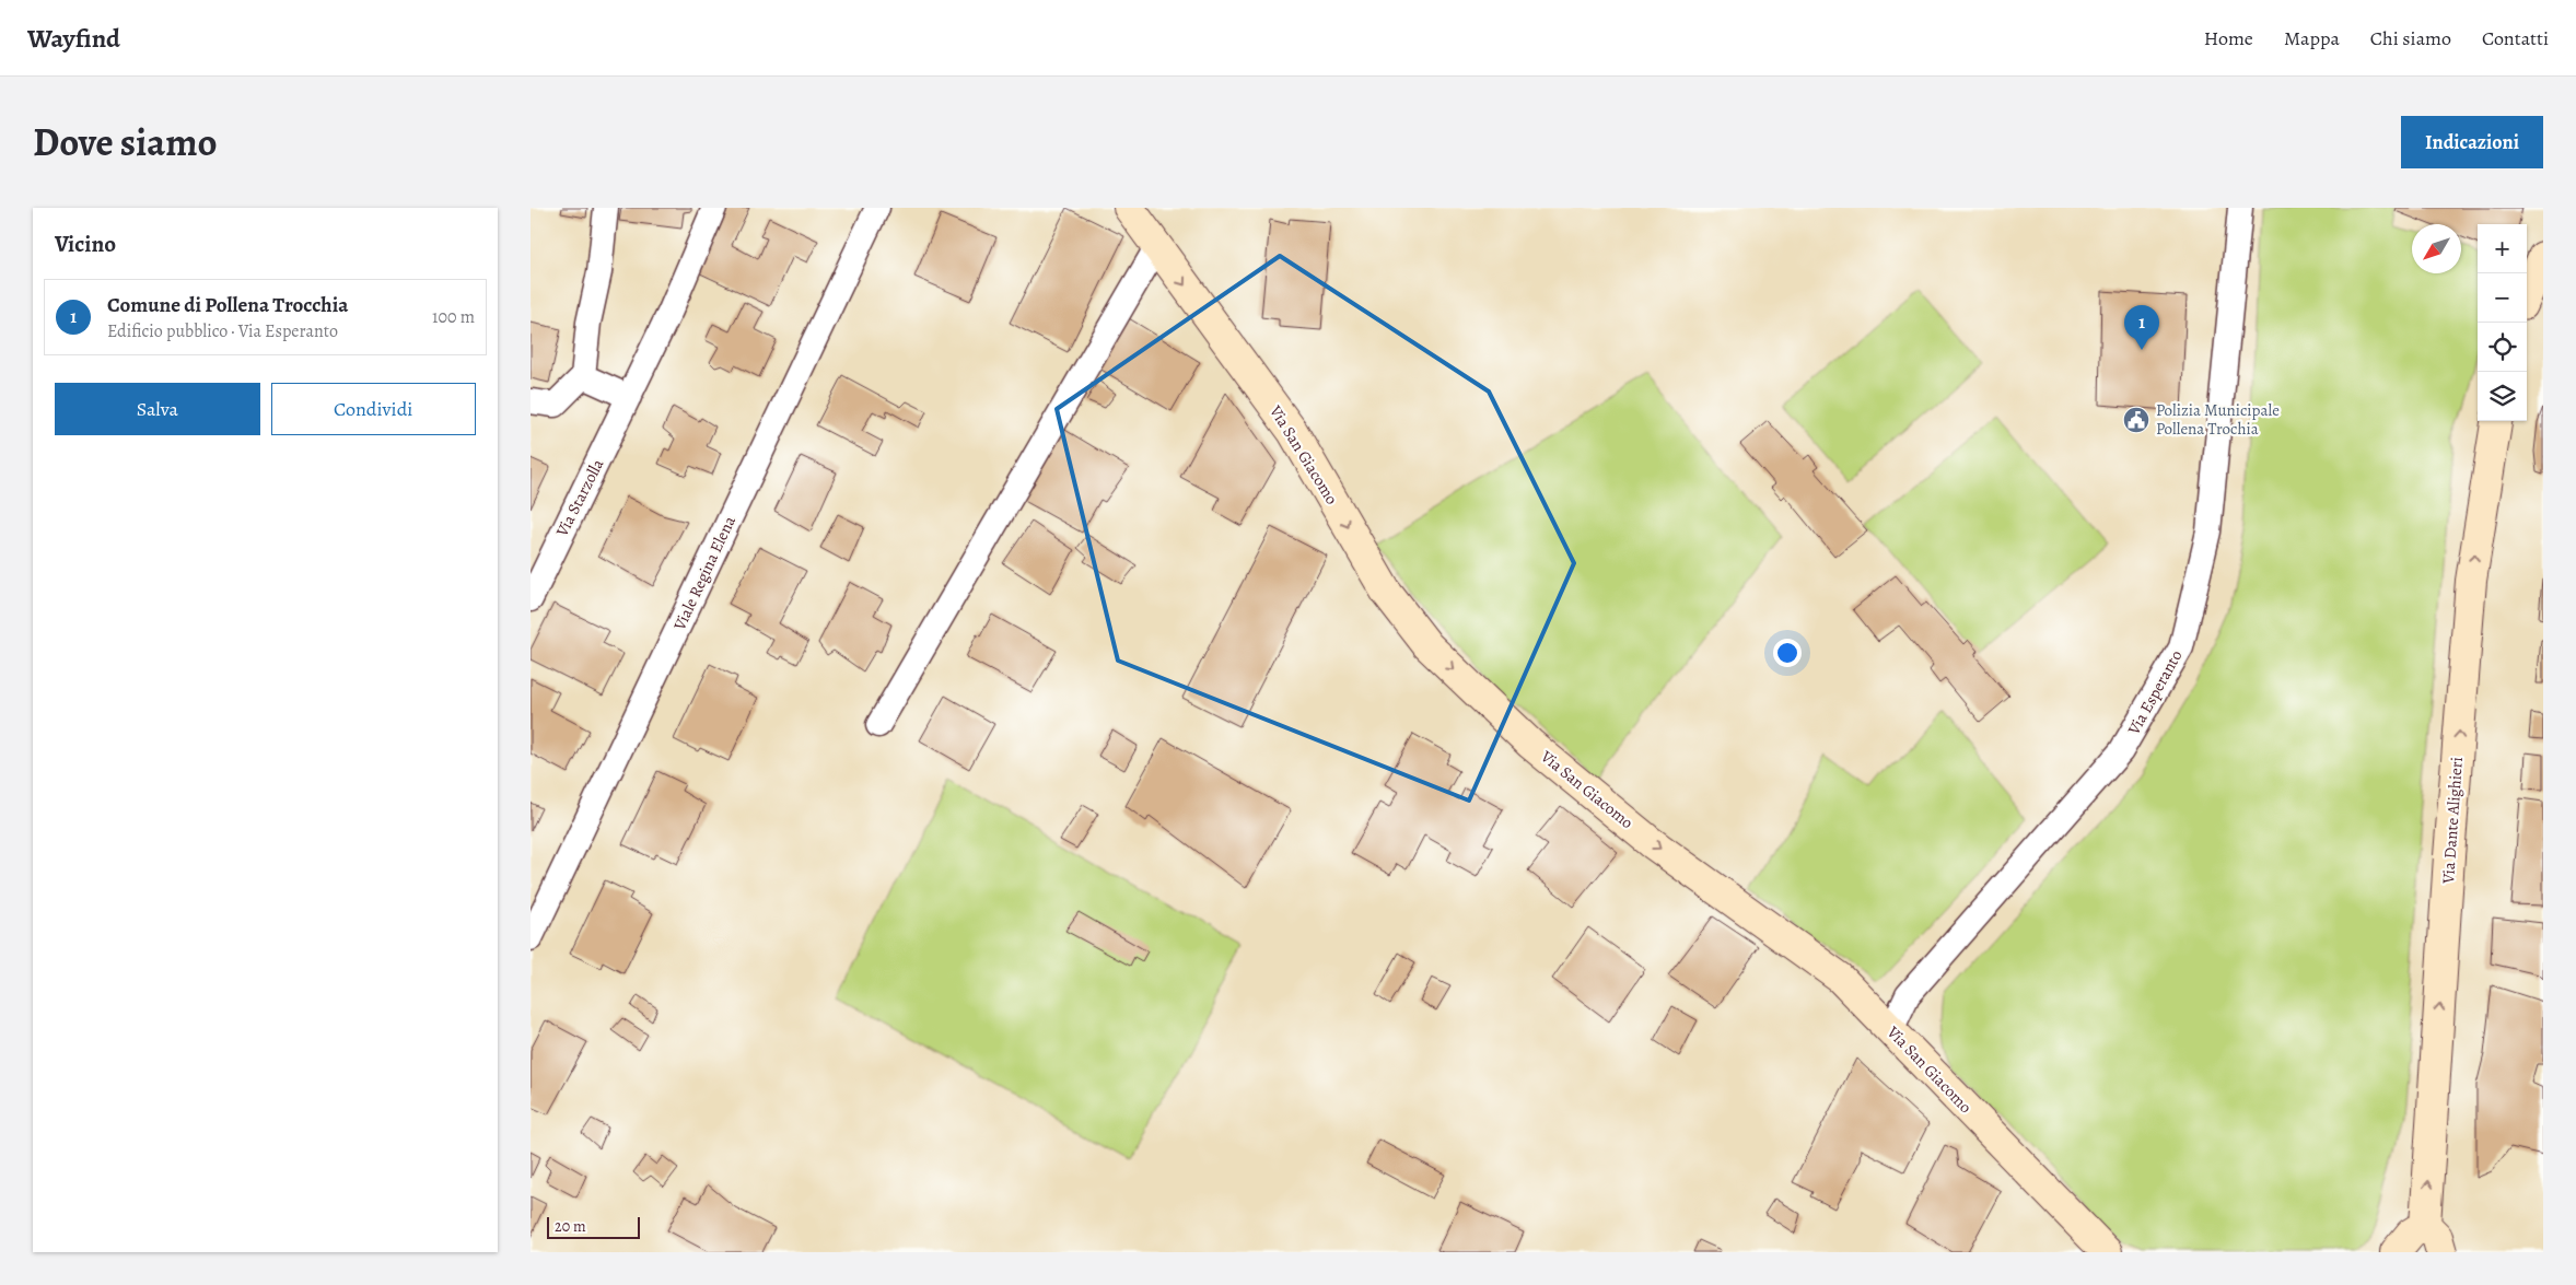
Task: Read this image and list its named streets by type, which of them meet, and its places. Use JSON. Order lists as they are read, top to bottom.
{
  "streets": {
    "street": [
      "Via San Giacomo",
      "Via Starzolla",
      "Viale Regina Elena",
      "Via Esperanto",
      "Via Dante Alighieri"
    ]
  },
  "crossings": [
    ["Via San Giacomo", "Via Esperanto"]
  ],
  "one_way": ["Via San Giacomo", "Via Dante Alighieri"],
  "places": {
    "public building": ["Polizia Municipale Pollena Trochia"]
  },
  "scale_bar": "20 m",
  "north": "bottom left",
  "page": {
    "header": "Wayfind",
    "nav": [
      "Home",
      "Mappa",
      "Chi siamo",
      "Contatti"
    ],
    "title": "Dove siamo",
    "buttons": [
      "Indicazioni",
      ["Salva", "Condividi"]
    ],
    "heading": "Vicino",
    "map_buttons": ["+", "−"],
    "list": [
      {
        "mark": "1",
        "name": "Comune di Pollena Trocchia",
        "note": "Edificio pubblico · Via Esperanto",
        "value": "100 m"
      }
    ],
    "pins": "1",
    "scale": "20 m"
  }
}
